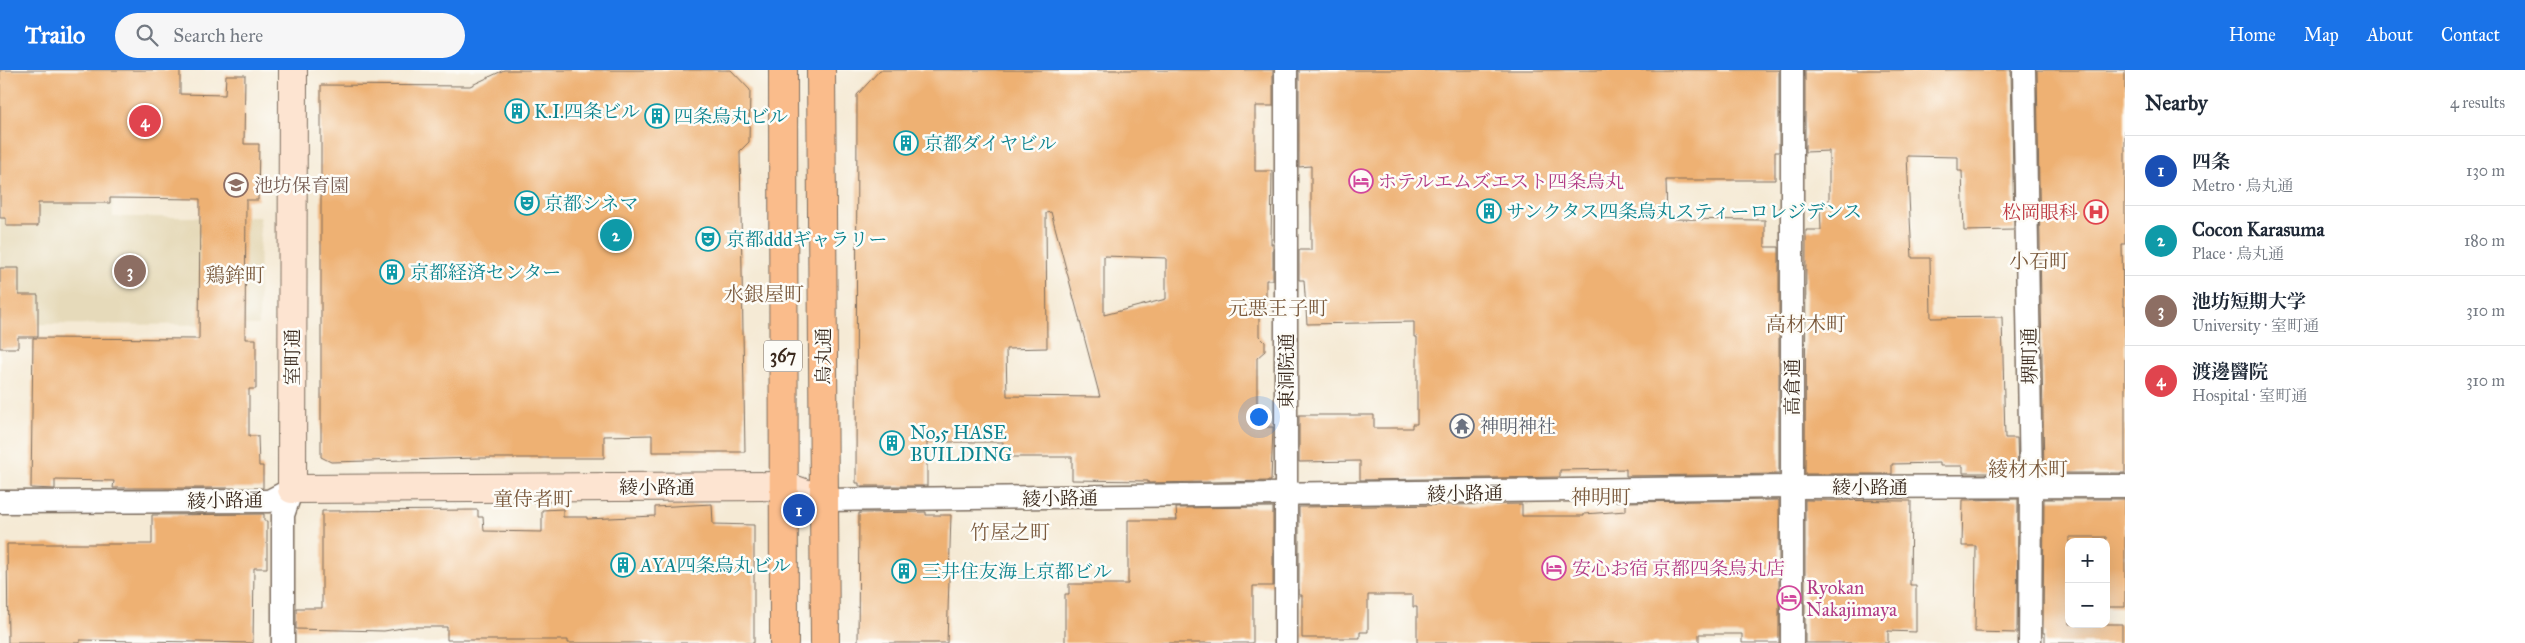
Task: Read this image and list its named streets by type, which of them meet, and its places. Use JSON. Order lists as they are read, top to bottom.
{
  "streets": {
    "highway": ["367", "烏丸通"],
    "street": [
      "堺町通",
      "室町通",
      "東洞院通",
      "高倉通",
      "綾小路通"
    ]
  },
  "crossings": [
    ["烏丸通", "綾小路通"],
    ["堺町通", "綾小路通"],
    ["室町通", "綾小路通"],
    ["東洞院通", "綾小路通"],
    ["高倉通", "綾小路通"]
  ],
  "districts": [
    "小石町",
    "鶏鉾町",
    "水銀屋町",
    "元悪王子町",
    "高材木町",
    "綾材木町",
    "神明町",
    "童侍者町",
    "竹屋之町"
  ],
  "places": {
    "building": [
      "K.I.四条ビル",
      "四条烏丸ビル",
      "京都ダイヤビル",
      "サンクタス四条烏丸スティーロレジデンス",
      "京都経済センター",
      "No,5 HASE BUILDING",
      "AYA四条烏丸ビル",
      "三井住友海上京都ビル"
    ],
    "hotel": ["ホテルエムズエスト四条烏丸", "安心お宿 京都四条烏丸店", "Ryokan Nakajimaya"],
    "school or university": ["池坊保育園"],
    "theatre": ["京都シネマ", "京都dddギャラリー"],
    "hospital": ["松岡眼科"],
    "temple": ["神明神社"]
  },
  "page": {
    "header": "Trailo",
    "search": "Search here",
    "nav": [
      "Home",
      "Map",
      "About",
      "Contact"
    ],
    "heading": ["Nearby", "4 results"],
    "pins": [
      "4",
      "2",
      "3",
      "1"
    ],
    "list": [
      {
        "mark": "1",
        "name": "四条",
        "note": "Metro · 烏丸通",
        "value": "130 m"
      },
      {
        "mark": "2",
        "name": "Cocon Karasuma",
        "note": "Place · 烏丸通",
        "value": "180 m"
      },
      {
        "mark": "3",
        "name": "池坊短期大学",
        "note": "University · 室町通",
        "value": "310 m"
      },
      {
        "mark": "4",
        "name": "渡邊醫院",
        "note": "Hospital · 室町通",
        "value": "310 m"
      }
    ],
    "map_buttons": ["+", "−"]
  }
}
